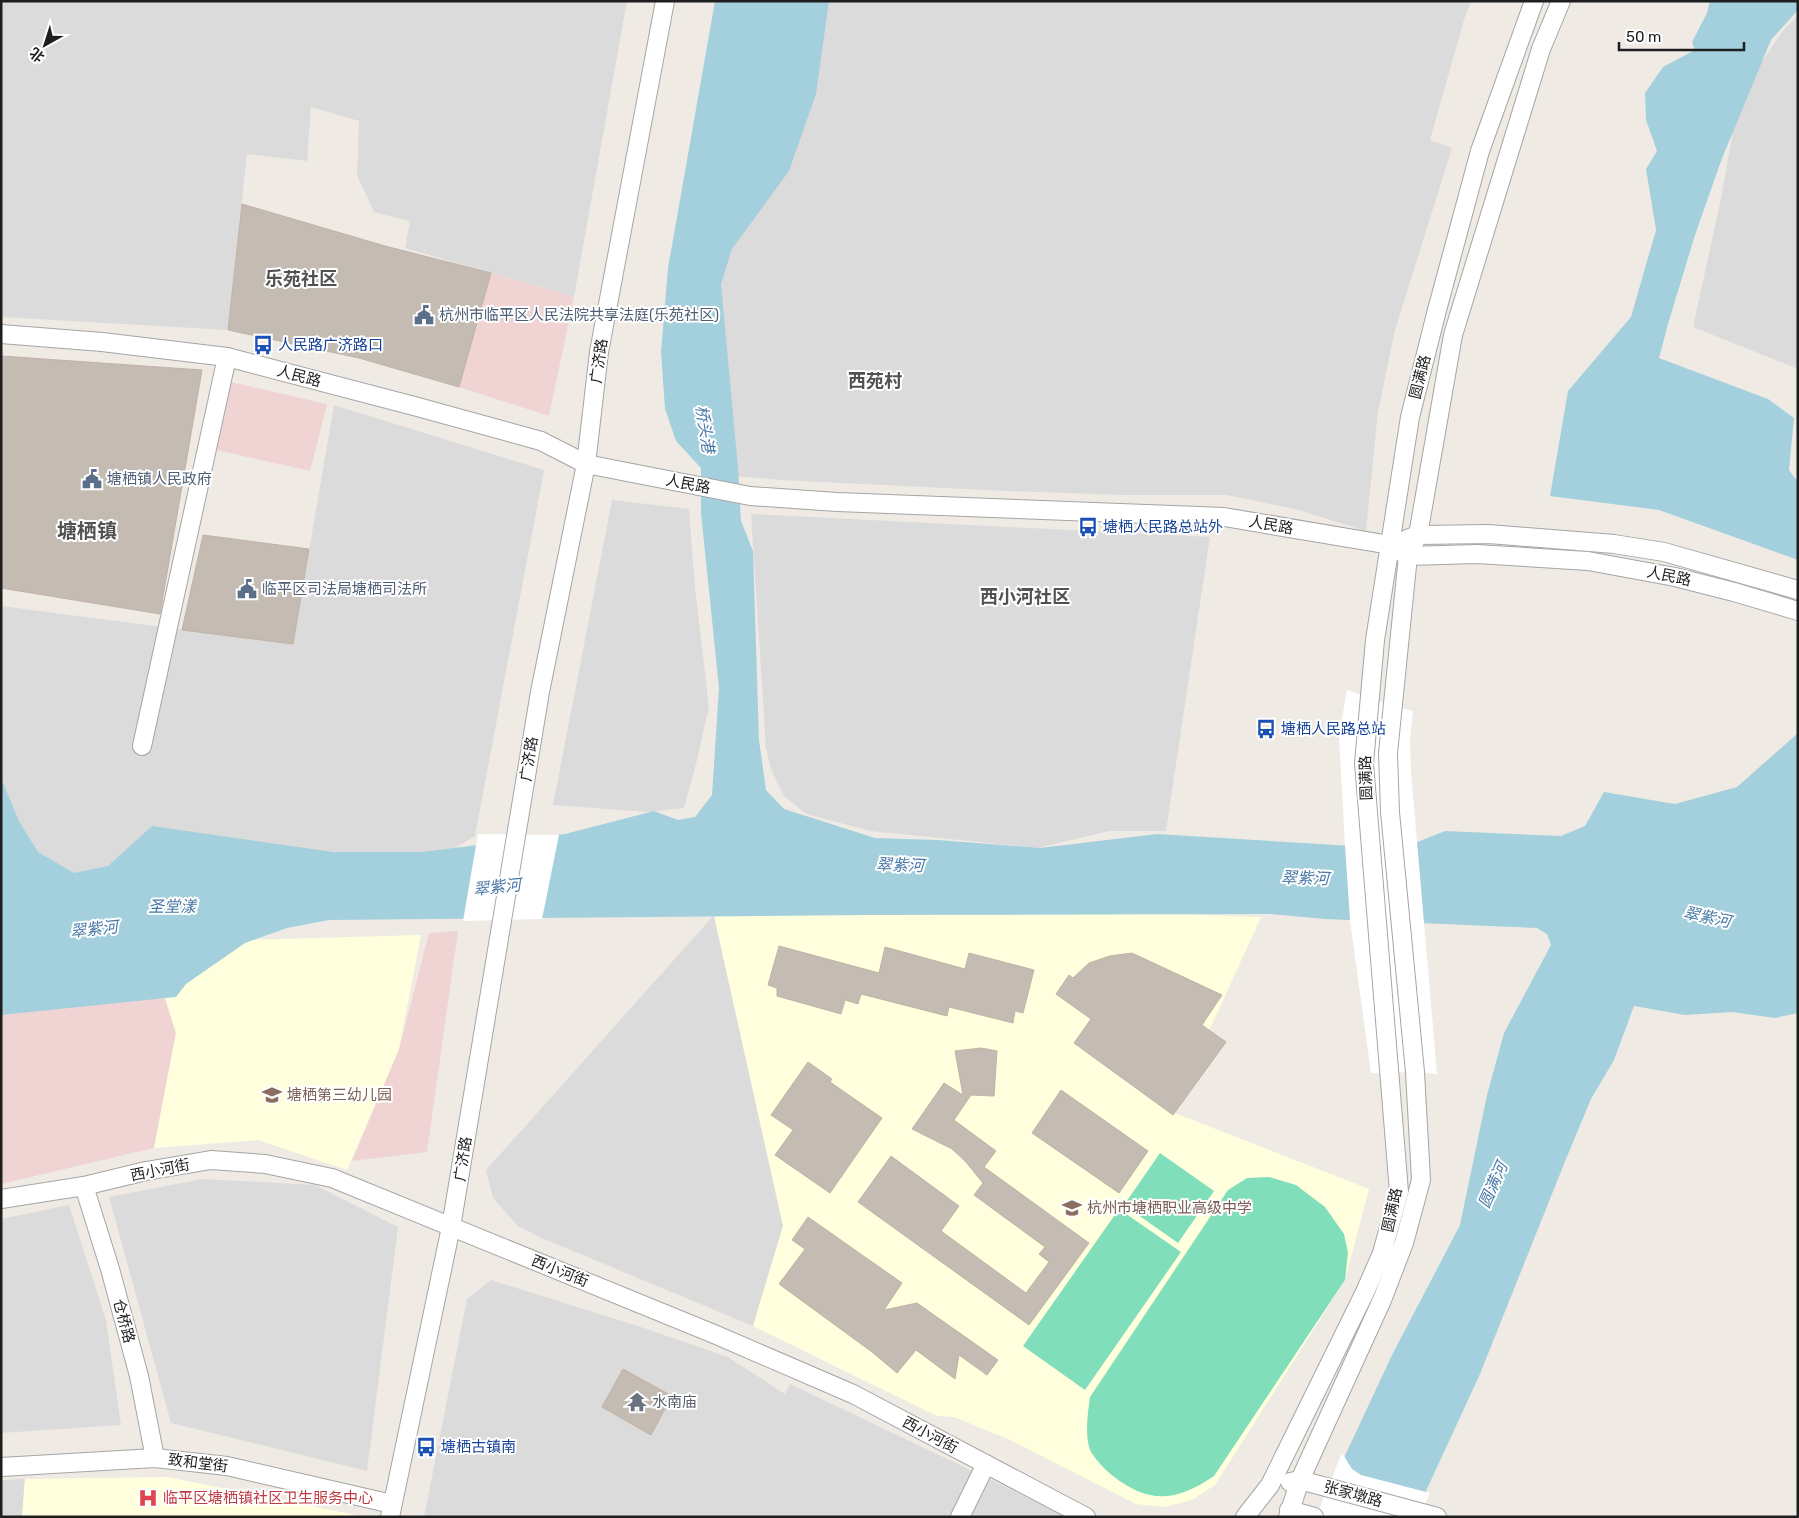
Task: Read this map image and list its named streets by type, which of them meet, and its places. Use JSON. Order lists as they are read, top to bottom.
{
  "streets": {
    "street": [
      "广济路",
      "人民路",
      "圆满路",
      "西小河街",
      "仓桥路",
      "致和堂街",
      "张家墩路"
    ]
  },
  "crossings": [
    ["广济路", "人民路"],
    ["广济路", "西小河街"],
    ["广济路", "致和堂街"],
    ["人民路", "圆满路"],
    ["圆满路", "张家墩路"],
    ["西小河街", "仓桥路"],
    ["仓桥路", "致和堂街"]
  ],
  "districts": [
    "乐苑社区",
    "西苑村",
    "塘栖镇",
    "西小河社区"
  ],
  "water": [
    "桥头港",
    "翠紫河",
    "圣堂漾",
    "圆满河"
  ],
  "places": {
    "public building": ["杭州市临平区人民法院共享法庭(乐苑社区)", "塘栖镇人民政府", "临平区司法局塘栖司法所"],
    "bus stop": [
      "人民路广济路口",
      "塘栖人民路总站外",
      "塘栖人民路总站",
      "塘栖古镇南"
    ],
    "school or university": ["塘栖第三幼儿园", "杭州市塘栖职业高级中学"],
    "temple": ["水南庙"],
    "hospital": ["临平区塘栖镇社区卫生服务中心"]
  },
  "scale_bar": "50 m",
  "north": "bottom left"
}
